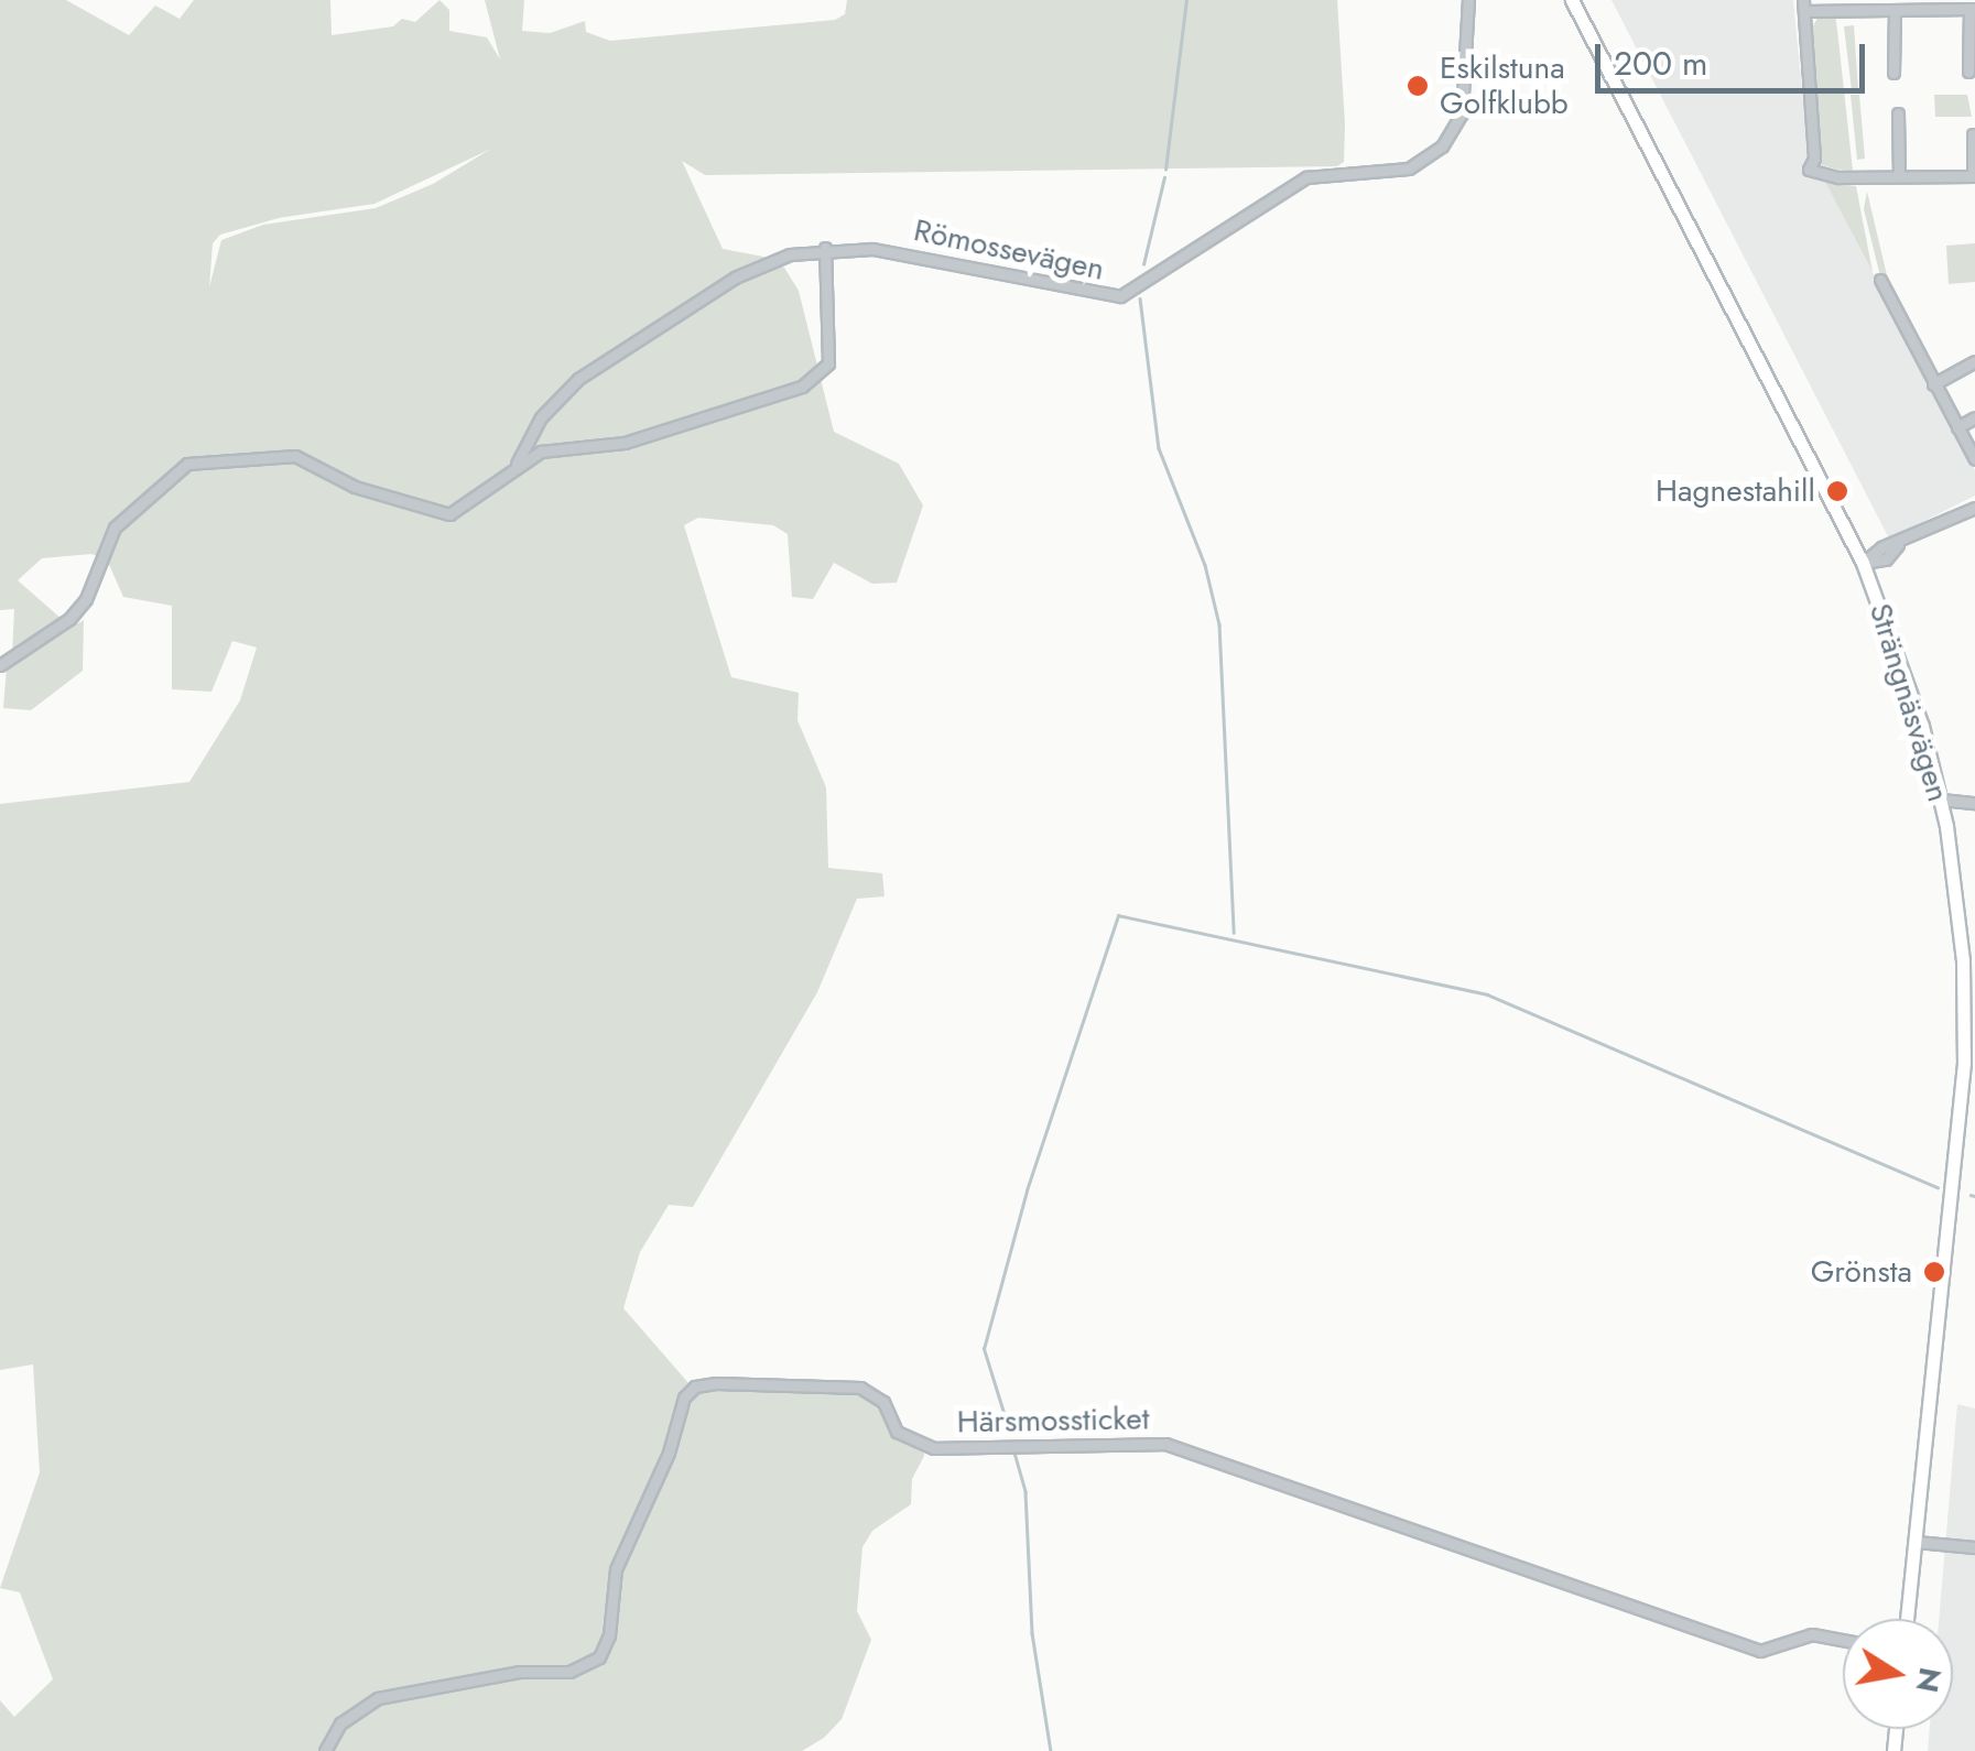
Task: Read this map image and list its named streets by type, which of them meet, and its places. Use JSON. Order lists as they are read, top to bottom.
{
  "streets": {
    "main road": ["Strängnäsvägen"],
    "street": ["Römossevägen", "Härsmossticket"]
  },
  "places": ["Eskilstuna Golfklubb", "Hagnestahill", "Grönsta"],
  "scale_bar": "200 m",
  "north": "right"
}
